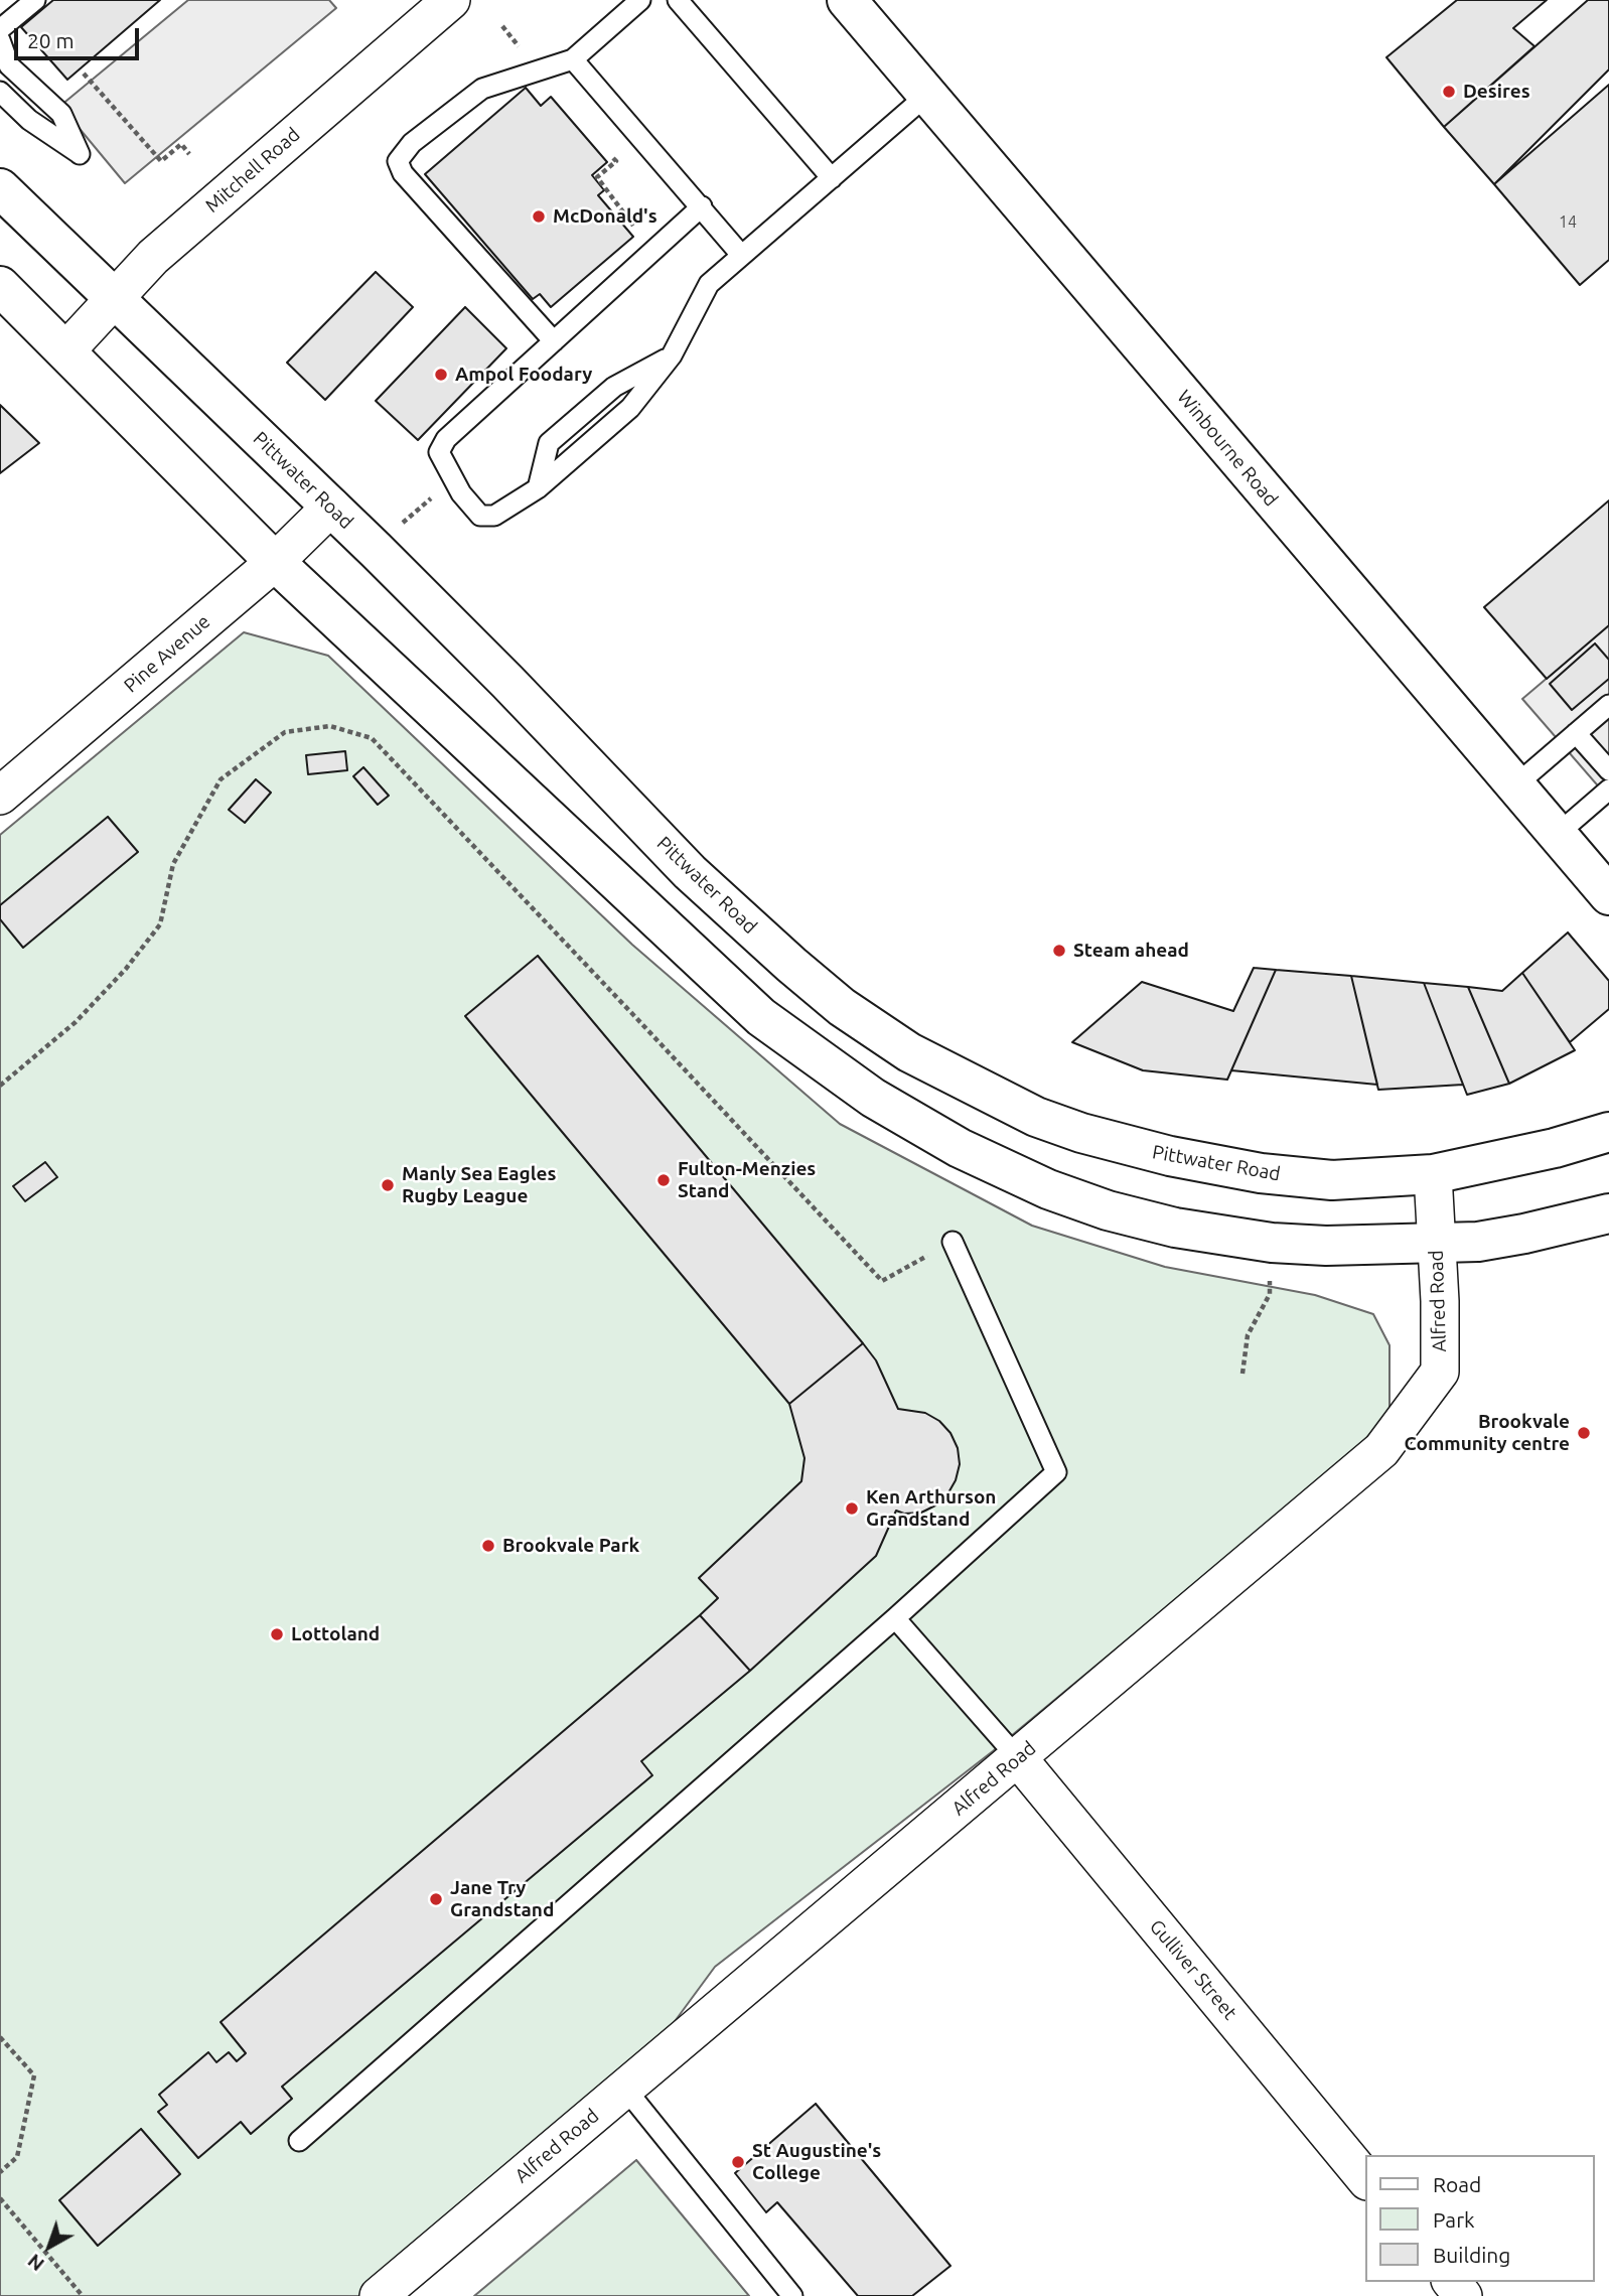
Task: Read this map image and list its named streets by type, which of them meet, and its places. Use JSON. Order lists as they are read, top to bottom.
{
  "streets": {
    "main road": ["Winbourne Road", "Pittwater Road"],
    "street": [
      "Mitchell Road",
      "Pine Avenue",
      "Alfred Road",
      "Gulliver Street"
    ]
  },
  "crossings": [
    ["Mitchell Road", "Pittwater Road"],
    ["Pittwater Road", "Pine Avenue"],
    ["Pittwater Road", "Alfred Road"],
    ["Alfred Road", "Gulliver Street"]
  ],
  "places": [
    "Desires",
    "McDonald's",
    "Ampol Foodary",
    "Steam ahead",
    "Fulton-Menzies Stand",
    "Manly Sea Eagles Rugby League",
    "Brookvale Community centre",
    "Ken Arthurson Grandstand",
    "Brookvale Park",
    "Lottoland",
    "Jane Try Grandstand",
    "St Augustine's College"
  ],
  "house_numbers": ["14"],
  "legend": ["Road", "Park", "Building"],
  "scale_bar": "20 m",
  "north": "bottom left"
}
